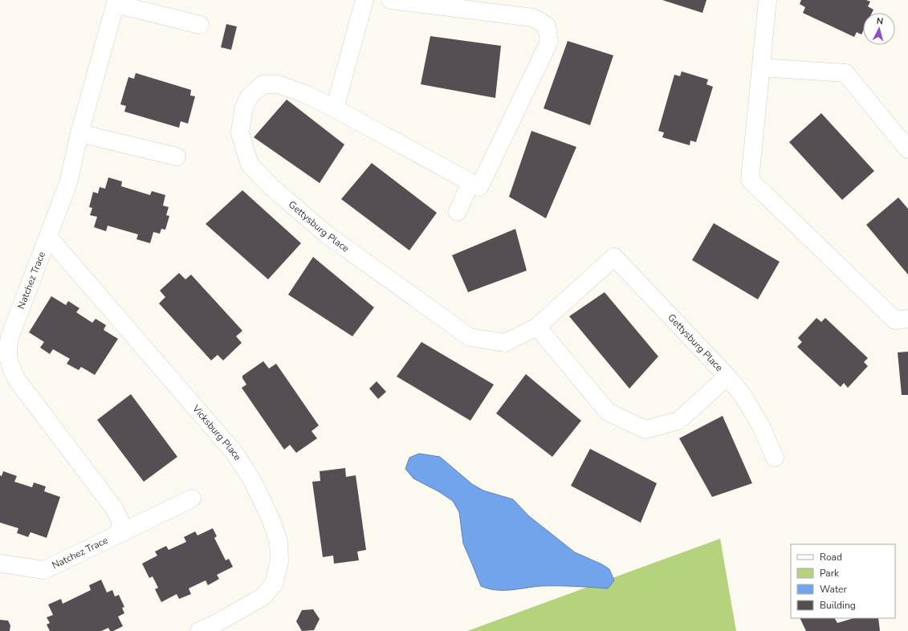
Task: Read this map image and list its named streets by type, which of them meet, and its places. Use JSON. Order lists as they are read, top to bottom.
{
  "streets": {
    "street": ["Gettysburg Place", "Natchez Trace", "Vicksburg Place"]
  },
  "crossings": [
    ["Natchez Trace", "Vicksburg Place"]
  ],
  "legend": [
    "Road",
    "Park",
    "Water",
    "Building"
  ],
  "north": "top"
}
